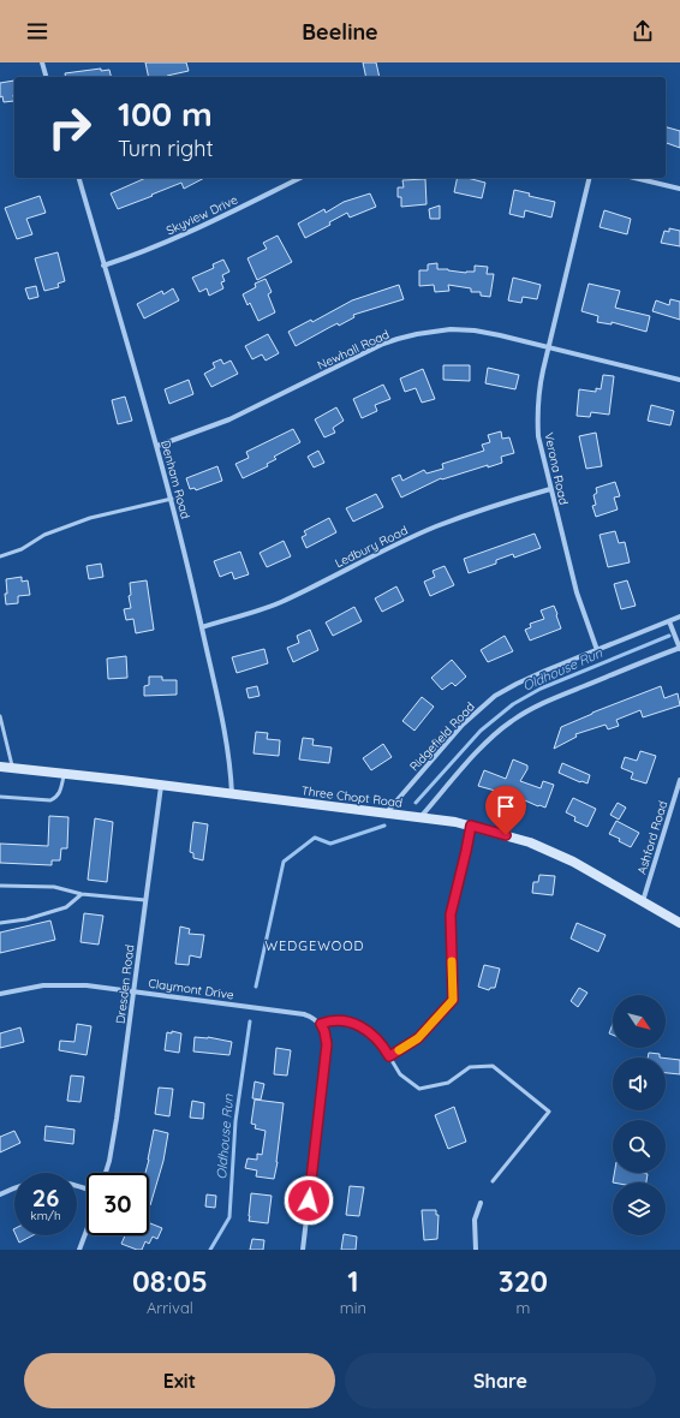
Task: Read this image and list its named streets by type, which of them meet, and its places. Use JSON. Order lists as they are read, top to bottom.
{
  "streets": {
    "main road": ["Three Chopt Road"],
    "street": [
      "Skyview Drive",
      "Newhall Road",
      "Verona Road",
      "Denham Road",
      "Ledbury Road",
      "Ridgefield Road",
      "Ashford Road",
      "Dresden Road",
      "Claymont Drive"
    ]
  },
  "crossings": [
    ["Skyview Drive", "Denham Road"],
    ["Newhall Road", "Verona Road"],
    ["Newhall Road", "Denham Road"],
    ["Verona Road", "Ledbury Road"],
    ["Verona Road", "Ridgefield Road"],
    ["Denham Road", "Ledbury Road"],
    ["Denham Road", "Three Chopt Road"],
    ["Ridgefield Road", "Three Chopt Road"],
    ["Three Chopt Road", "Ashford Road"],
    ["Three Chopt Road", "Dresden Road"],
    ["Dresden Road", "Claymont Drive"]
  ],
  "districts": ["WEDGEWOOD"],
  "water": ["Oldhouse Run"],
  "north": "bottom right",
  "page": {
    "header": "Beeline",
    "turn": ["100 m", "Turn right"],
    "speed": "26 km/h",
    "limit": "30",
    "eta": [
      "08:05",
      "Arrival",
      "1",
      "min",
      "320",
      "m"
    ],
    "buttons": ["Exit", "Share"]
  }
}
